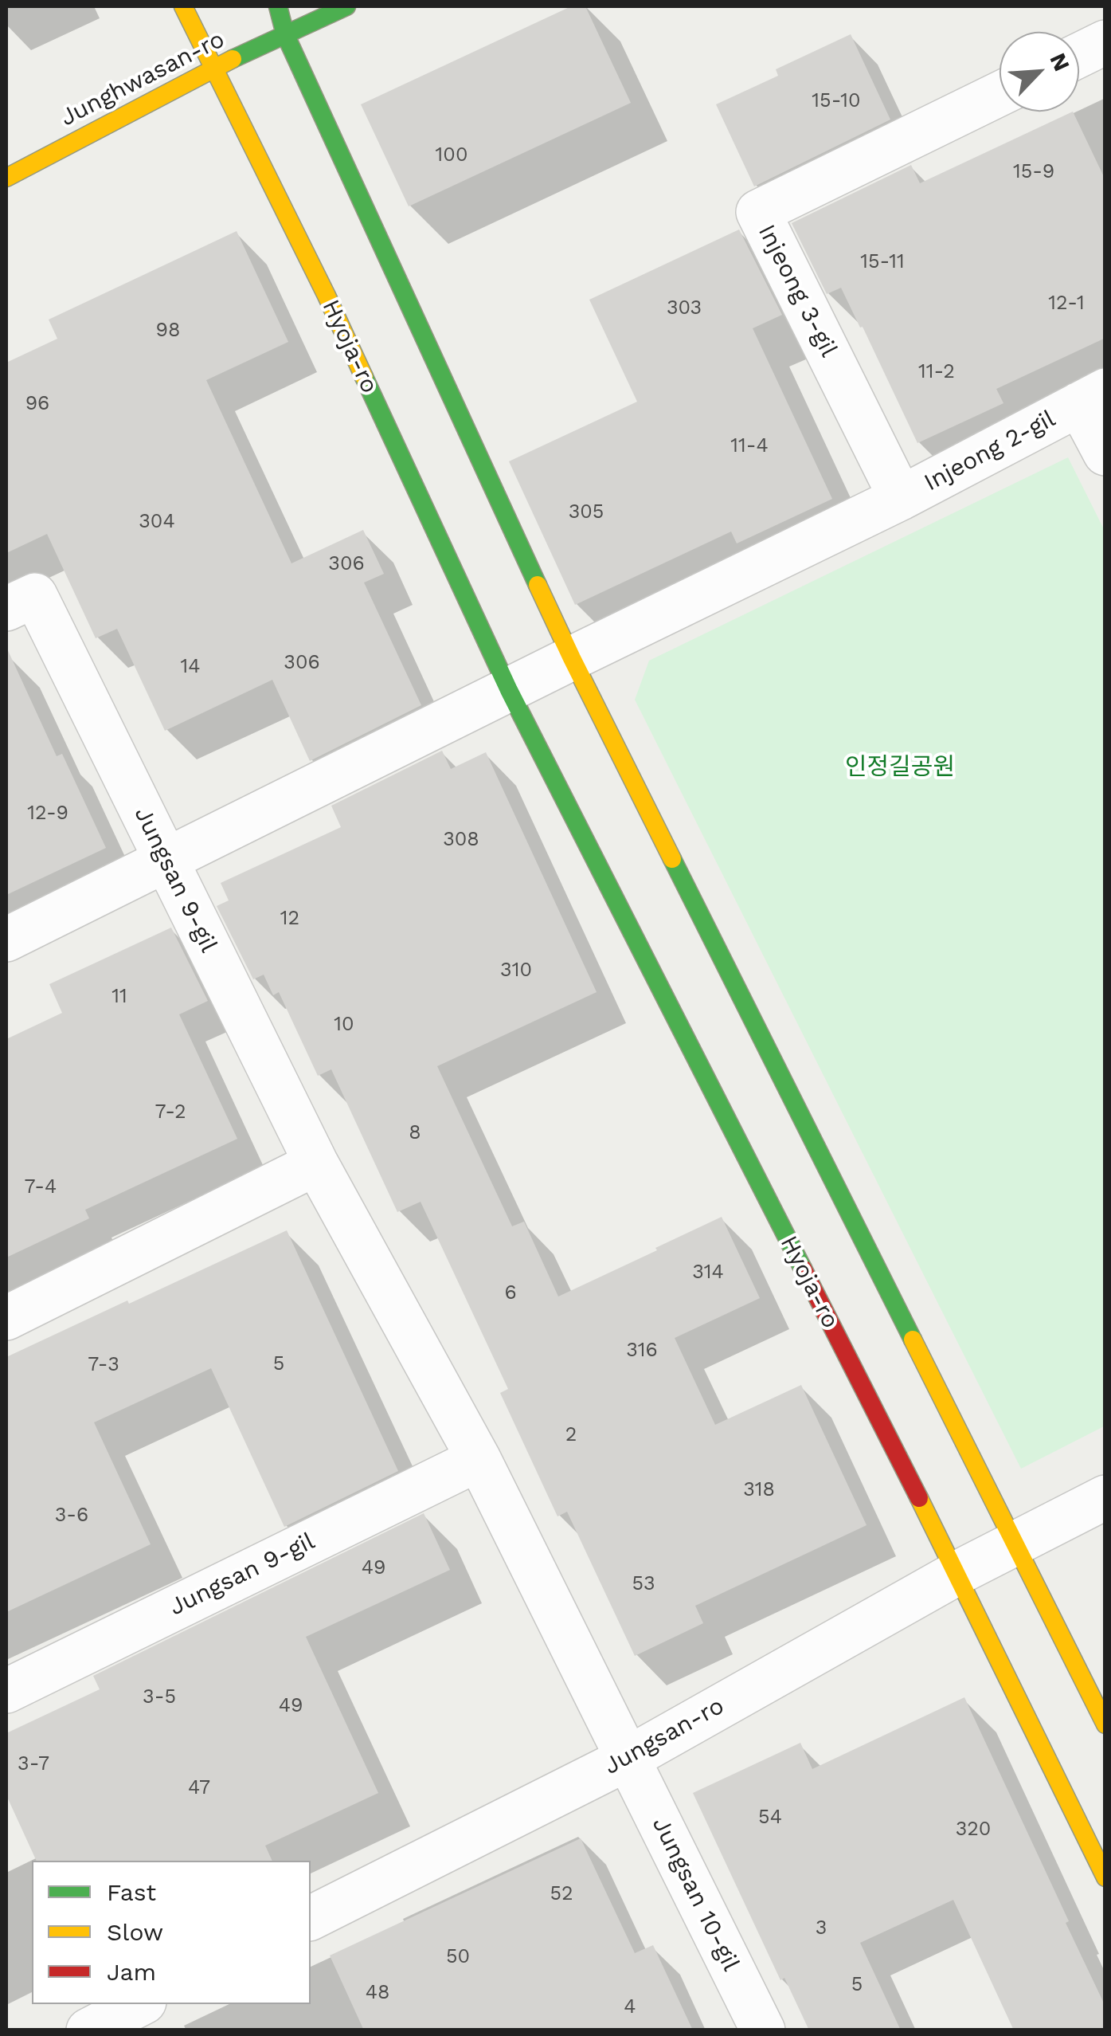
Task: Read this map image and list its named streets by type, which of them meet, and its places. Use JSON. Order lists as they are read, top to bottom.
{
  "streets": {
    "street": [
      "Junghwasan-ro",
      "Injeong 3-gil",
      "Hyoja-ro",
      "Injeong 2-gil",
      "Jungsan 9-gil",
      "Jungsan-ro",
      "Jungsan 10-gil"
    ]
  },
  "crossings": [
    ["Junghwasan-ro", "Hyoja-ro"],
    ["Injeong 3-gil", "Injeong 2-gil"],
    ["Hyoja-ro", "Jungsan-ro"],
    ["Jungsan 9-gil", "Jungsan-ro"],
    ["Jungsan 9-gil", "Jungsan 10-gil"],
    ["Jungsan-ro", "Jungsan 10-gil"]
  ],
  "parks": ["인정길공원"],
  "house_numbers": [
    "15-10",
    "100",
    "15-9",
    "15-11",
    "12-1",
    "303",
    "98",
    "11-2",
    "96",
    "11-4",
    "305",
    "304",
    "306",
    "306",
    "14",
    "12-9",
    "308",
    "12",
    "310",
    "11",
    "10",
    "7-2",
    "8",
    "7-4",
    "314",
    "6",
    "316",
    "5",
    "7-3",
    "2",
    "318",
    "3-6",
    "49",
    "53",
    "3-5",
    "49",
    "3-7",
    "47",
    "54",
    "320",
    "52",
    "3",
    "50",
    "5",
    "48",
    "4"
  ],
  "legend": ["Fast", "Slow", "Jam"],
  "north": "top right"
}
